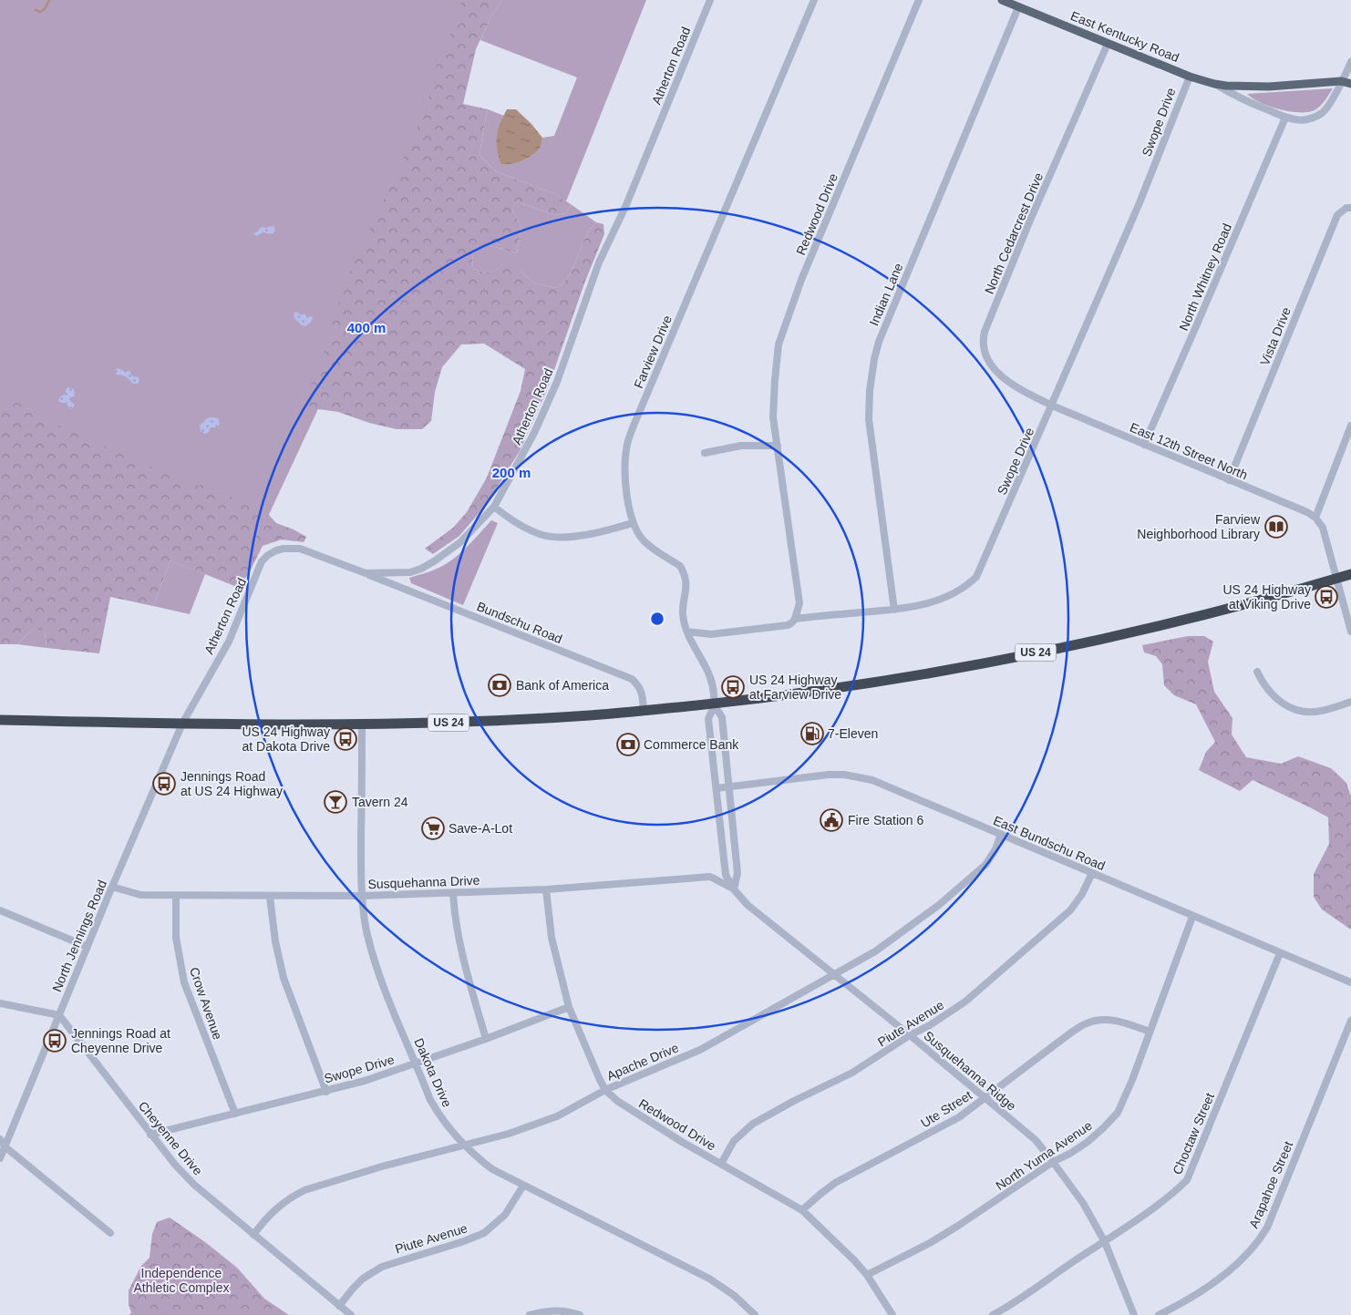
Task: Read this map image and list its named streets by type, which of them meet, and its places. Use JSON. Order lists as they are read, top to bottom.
{
  "streets": {
    "highway": ["US 24"],
    "main road": ["East Kentucky Road"],
    "street": [
      "Atherton Road",
      "Swope Drive",
      "Redwood Drive",
      "North Cedarcrest Drive",
      "North Whitney Road",
      "Indian Lane",
      "Vista Drive",
      "Farview Drive",
      "East 12th Street North",
      "Bundschu Road",
      "East Bundschu Road",
      "Susquehanna Drive",
      "North Jennings Road",
      "Crow Avenue",
      "Piute Avenue",
      "Apache Drive",
      "Susquehanna Ridge",
      "Dakota Drive",
      "Ute Street",
      "Choctaw Street",
      "Cheyenne Drive",
      "North Yuma Avenue",
      "Arapahoe Street"
    ]
  },
  "crossings": [
    ["East Kentucky Road", "Swope Drive"],
    ["East Kentucky Road", "North Cedarcrest Drive"],
    ["East Kentucky Road", "North Whitney Road"],
    ["East Kentucky Road", "Indian Lane"],
    ["Atherton Road", "Bundschu Road"],
    ["Atherton Road", "US 24"],
    ["Atherton Road", "North Jennings Road"],
    ["Swope Drive", "Redwood Drive"],
    ["Swope Drive", "North Cedarcrest Drive"],
    ["Swope Drive", "Indian Lane"],
    ["Swope Drive", "Farview Drive"],
    ["Swope Drive", "East 12th Street North"],
    ["Swope Drive", "Crow Avenue"],
    ["Swope Drive", "Dakota Drive"],
    ["Swope Drive", "Cheyenne Drive"],
    ["Redwood Drive", "Susquehanna Drive"],
    ["Redwood Drive", "Piute Avenue"],
    ["Redwood Drive", "Apache Drive"],
    ["Redwood Drive", "Ute Street"],
    ["Redwood Drive", "North Yuma Avenue"],
    ["North Cedarcrest Drive", "East 12th Street North"],
    ["North Whitney Road", "East 12th Street North"],
    ["Vista Drive", "East 12th Street North"],
    ["Farview Drive", "US 24"],
    ["Farview Drive", "Susquehanna Ridge"],
    ["Bundschu Road", "US 24"],
    ["US 24", "North Jennings Road"],
    ["US 24", "Susquehanna Ridge"],
    ["US 24", "Dakota Drive"],
    ["East Bundschu Road", "Piute Avenue"],
    ["East Bundschu Road", "Apache Drive"],
    ["East Bundschu Road", "Susquehanna Ridge"],
    ["East Bundschu Road", "Choctaw Street"],
    ["East Bundschu Road", "North Yuma Avenue"],
    ["Susquehanna Drive", "North Jennings Road"],
    ["Susquehanna Drive", "Crow Avenue"],
    ["Susquehanna Drive", "Susquehanna Ridge"],
    ["Susquehanna Drive", "Dakota Drive"],
    ["North Jennings Road", "Cheyenne Drive"],
    ["Piute Avenue", "Susquehanna Ridge"],
    ["Piute Avenue", "Dakota Drive"],
    ["Piute Avenue", "Cheyenne Drive"],
    ["Apache Drive", "Susquehanna Ridge"],
    ["Apache Drive", "Dakota Drive"],
    ["Apache Drive", "Cheyenne Drive"],
    ["Susquehanna Ridge", "Ute Street"],
    ["Susquehanna Ridge", "Choctaw Street"],
    ["Susquehanna Ridge", "North Yuma Avenue"],
    ["Ute Street", "North Yuma Avenue"]
  ],
  "parks": ["Independence Athletic Complex"],
  "places": {
    "library": ["Farview Neighborhood Library"],
    "bus stop": [
      "US 24 Highway at Viking Drive",
      "US 24 Highway at Farview Drive",
      "US 24 Highway at Dakota Drive",
      "Jennings Road at US 24 Highway",
      "Jennings Road at Cheyenne Drive"
    ],
    "bank": ["Bank of America", "Commerce Bank"],
    "fuel station": ["7-Eleven"],
    "bar": ["Tavern 24"],
    "public building": ["Fire Station 6"],
    "supermarket": ["Save-A-Lot"]
  },
  "rings": ["400 m", "200 m"]
}
